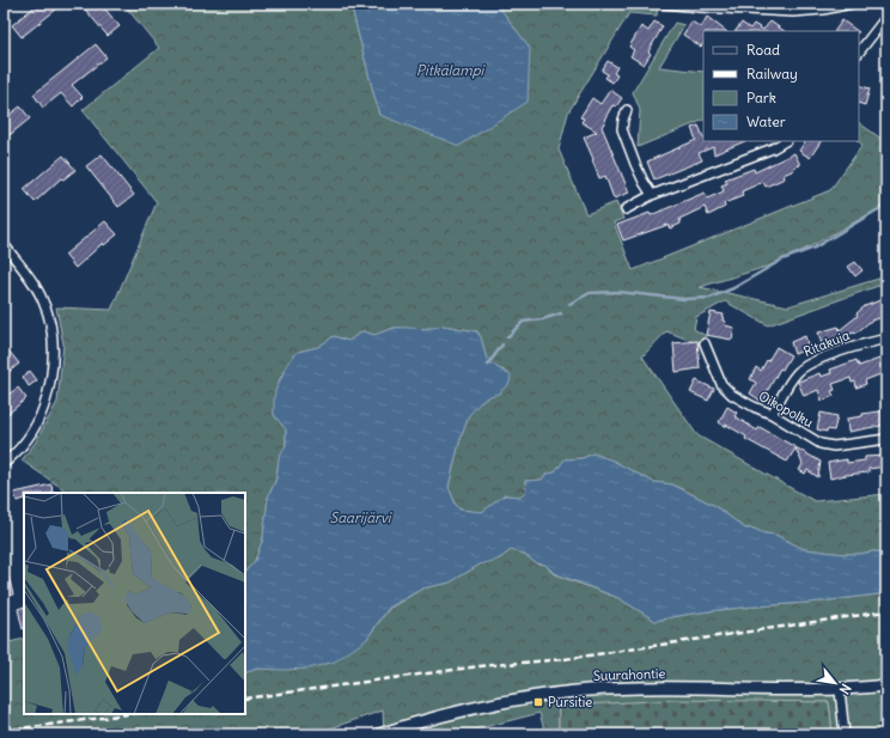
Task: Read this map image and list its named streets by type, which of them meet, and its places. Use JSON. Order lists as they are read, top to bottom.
{
  "streets": {
    "street": ["Ritakuja", "Oikopolku", "Suurahontie"]
  },
  "crossings": [
    ["Ritakuja", "Oikopolku"]
  ],
  "water": ["Pitkälampi", "Saarijärvi"],
  "places": {
    "transit": ["Pursitie"]
  },
  "legend": [
    "Road",
    "Railway",
    "Park",
    "Water"
  ],
  "north": "bottom right"
}
